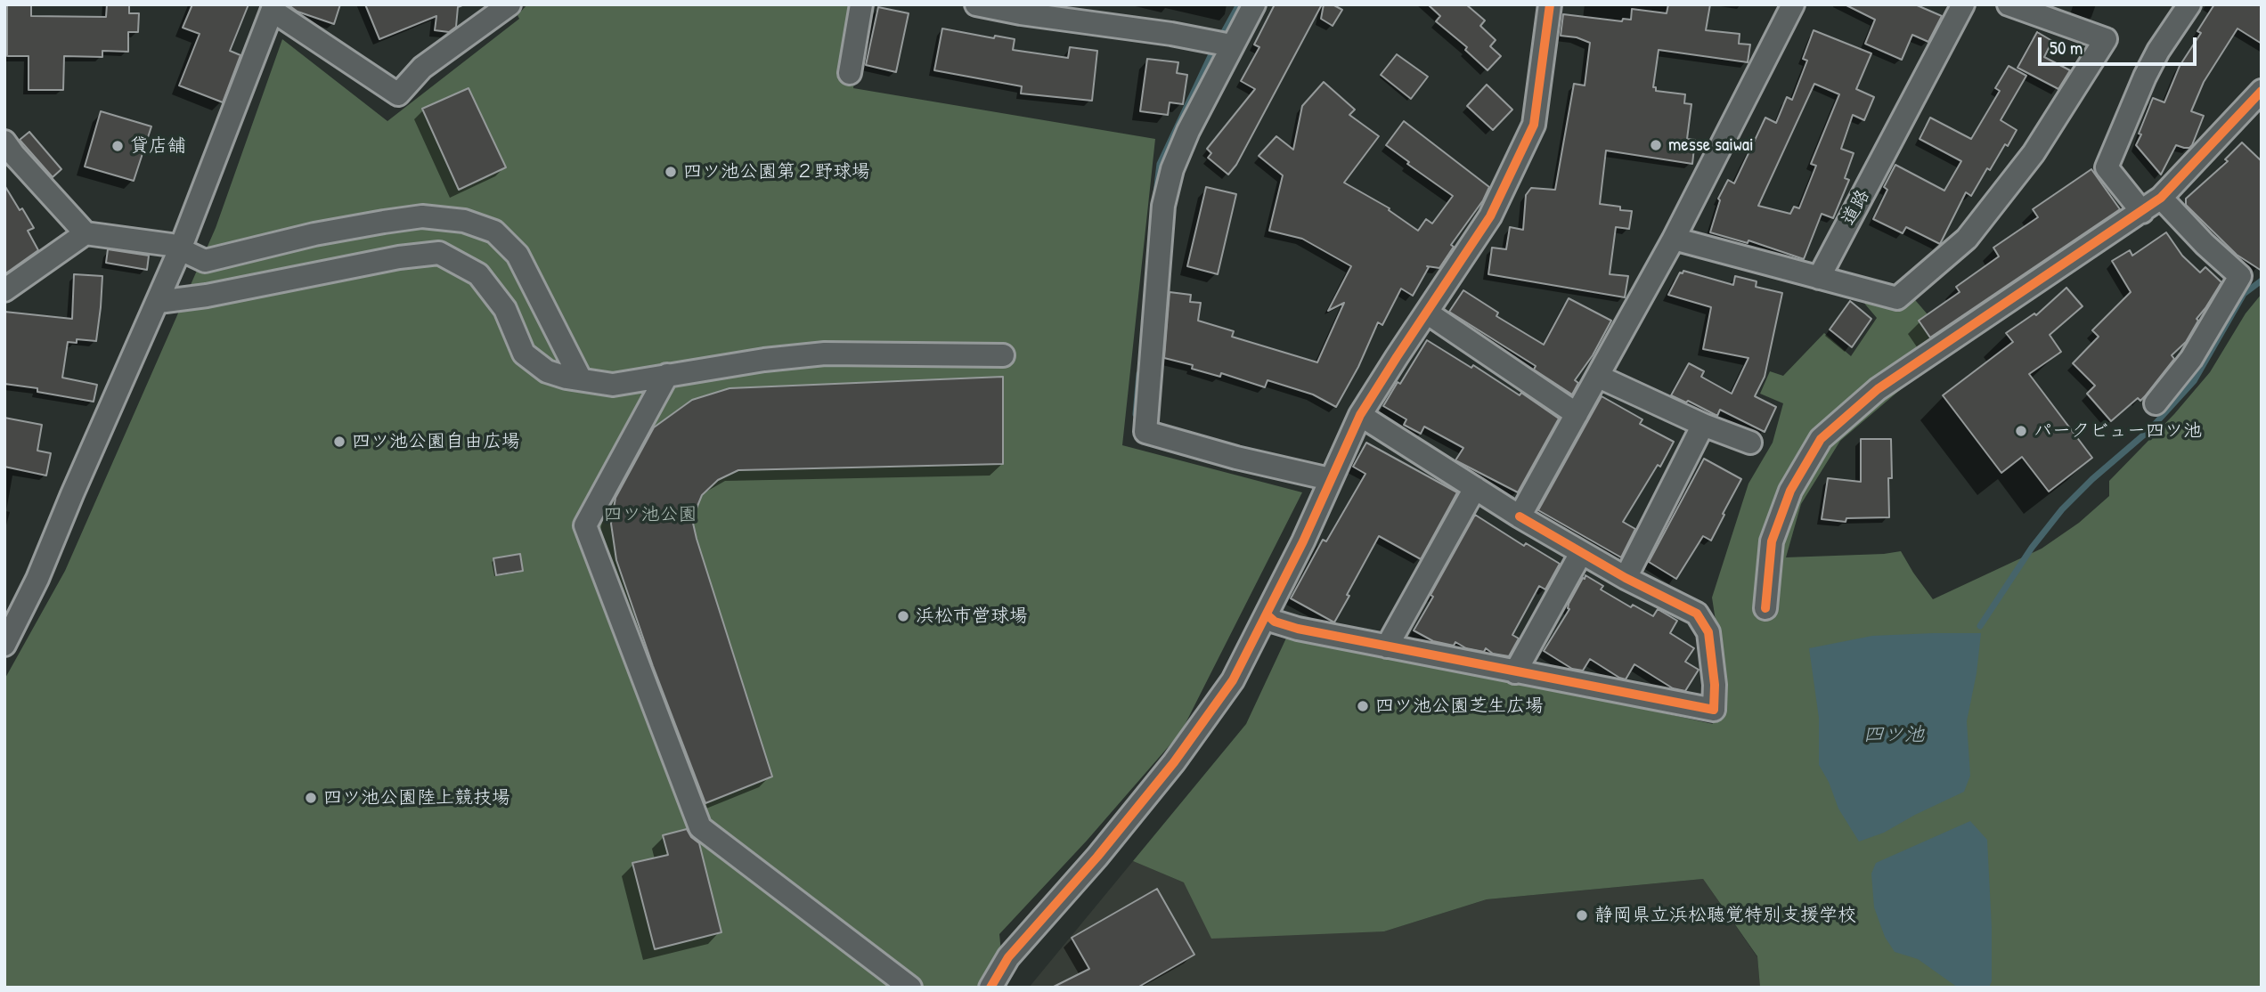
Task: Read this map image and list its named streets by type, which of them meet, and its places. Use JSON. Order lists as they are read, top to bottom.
{
  "streets": {
    "street": ["道路"]
  },
  "water": ["四ツ池"],
  "parks": ["四ツ池公園"],
  "places": [
    "messe saiwai",
    "貸店舗",
    "四ツ池公園第２野球場",
    "パークビュー四ツ池",
    "四ツ池公園自由広場",
    "浜松市営球場",
    "四ツ池公園芝生広場",
    "四ツ池公園陸上競技場",
    "静岡県立浜松聴覚特別支援学校"
  ],
  "scale_bar": "50 m"
}
